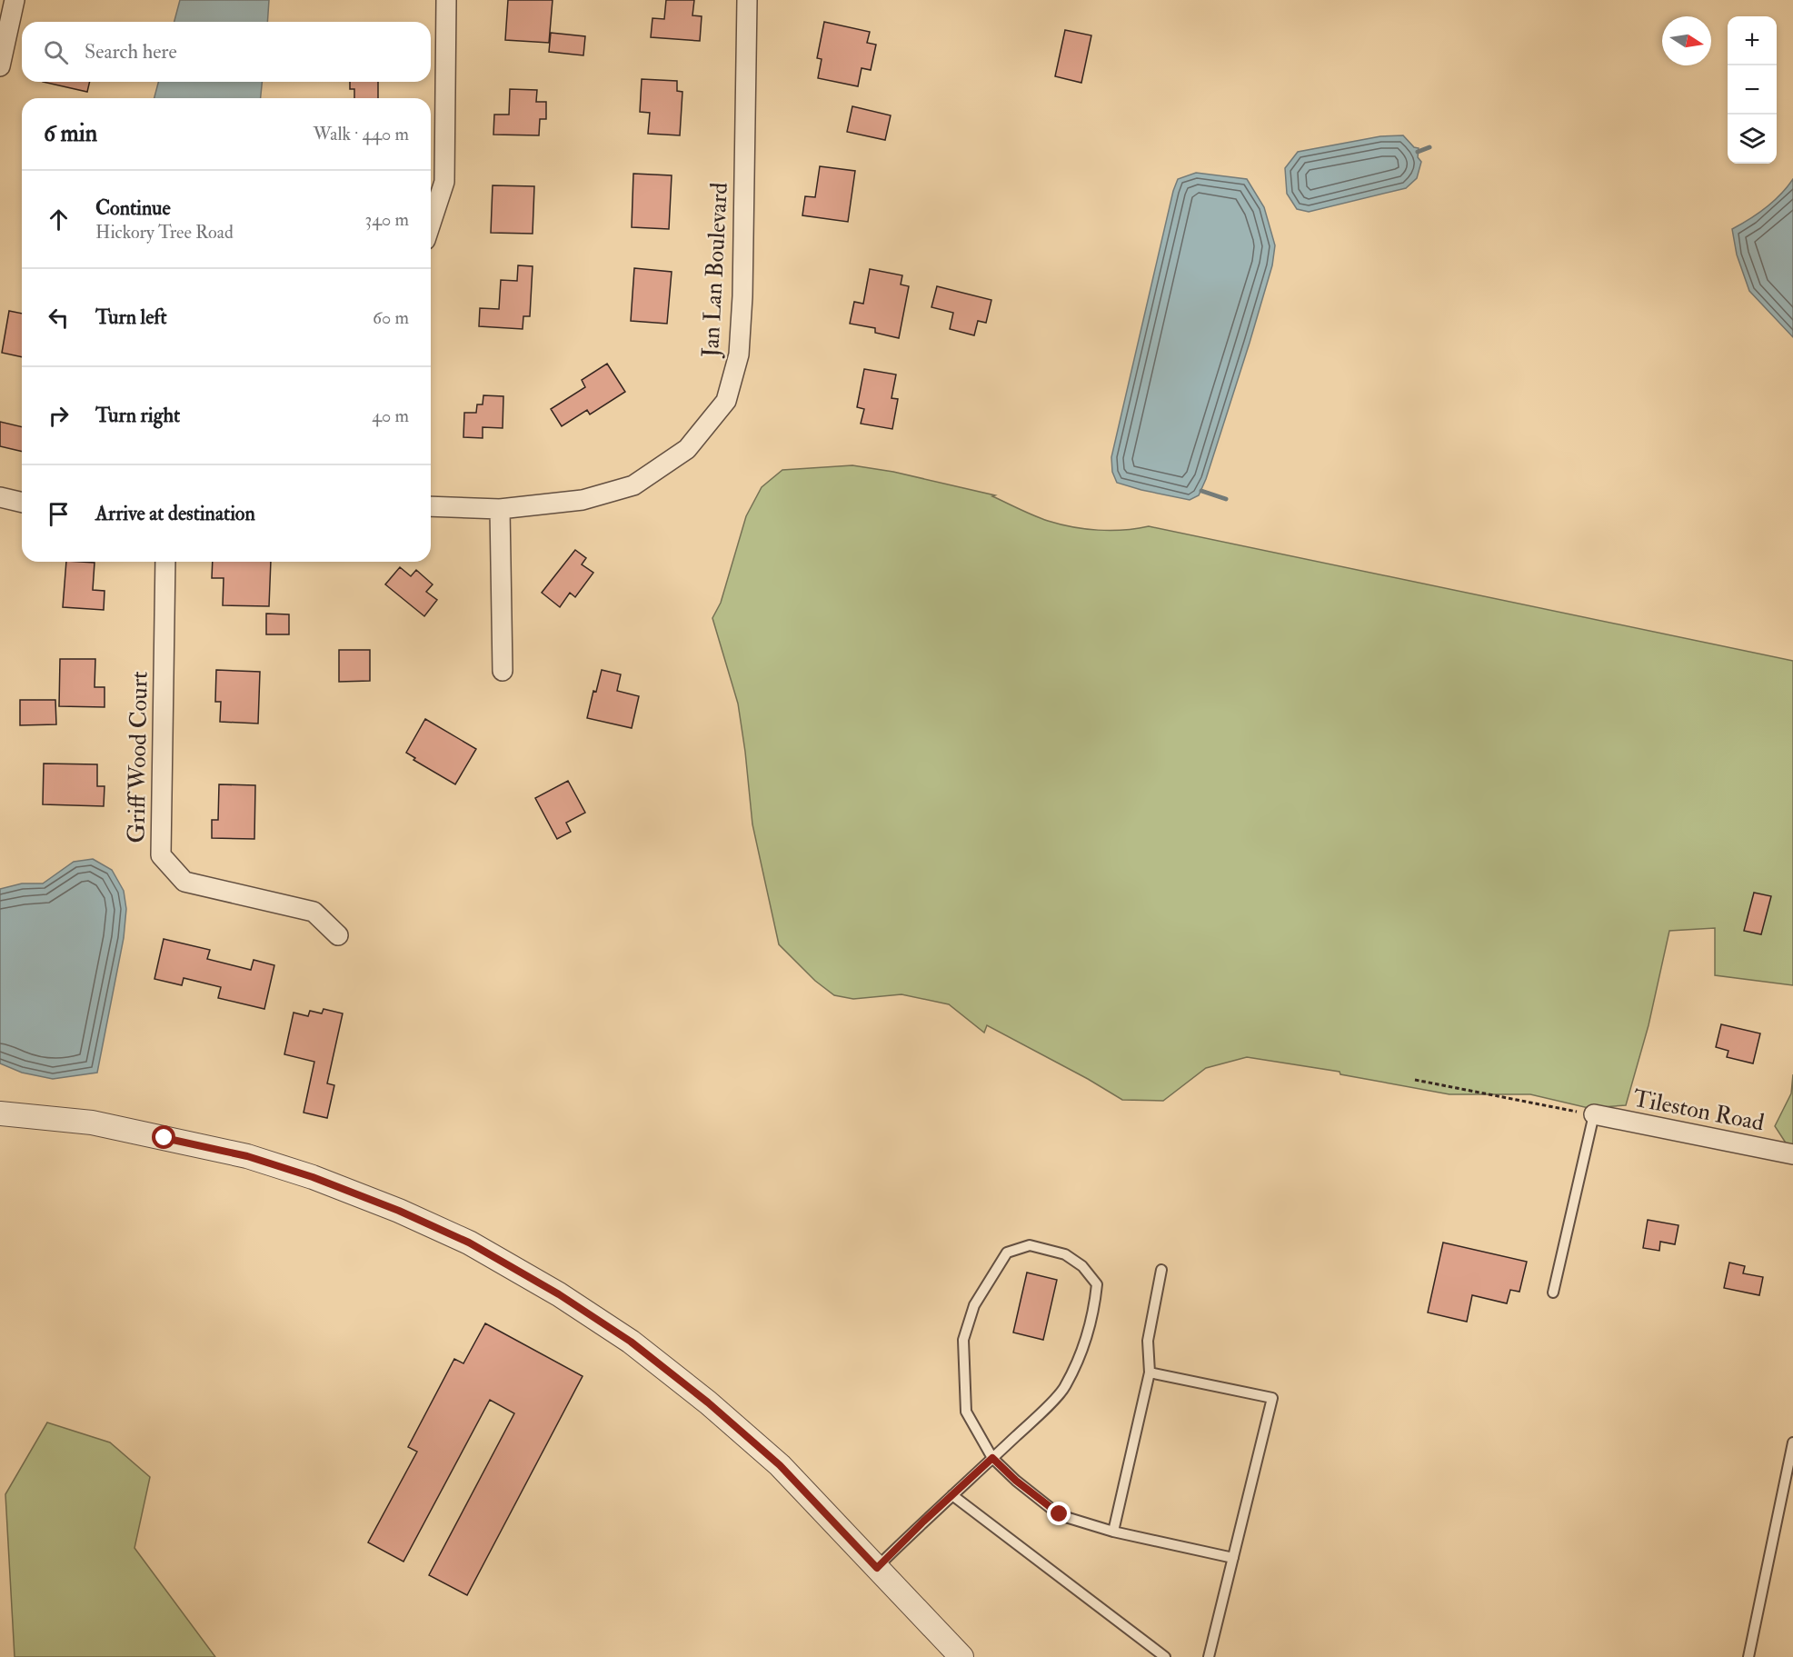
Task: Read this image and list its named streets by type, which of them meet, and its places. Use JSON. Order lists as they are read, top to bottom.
{
  "streets": {
    "street": ["Jan Lan Boulevard", "Griff Wood Court", "Tileston Road"]
  },
  "north": "right",
  "page": {
    "map_buttons": ["+", "−"],
    "search": "Search here",
    "heading": ["6 min", "Walk · 440 m"],
    "list": [
      ["Continue", "Hickory Tree Road", "340 m"],
      ["Turn left", "60 m"],
      ["Turn right", "40 m"],
      "Arrive at destination"
    ]
  }
}
